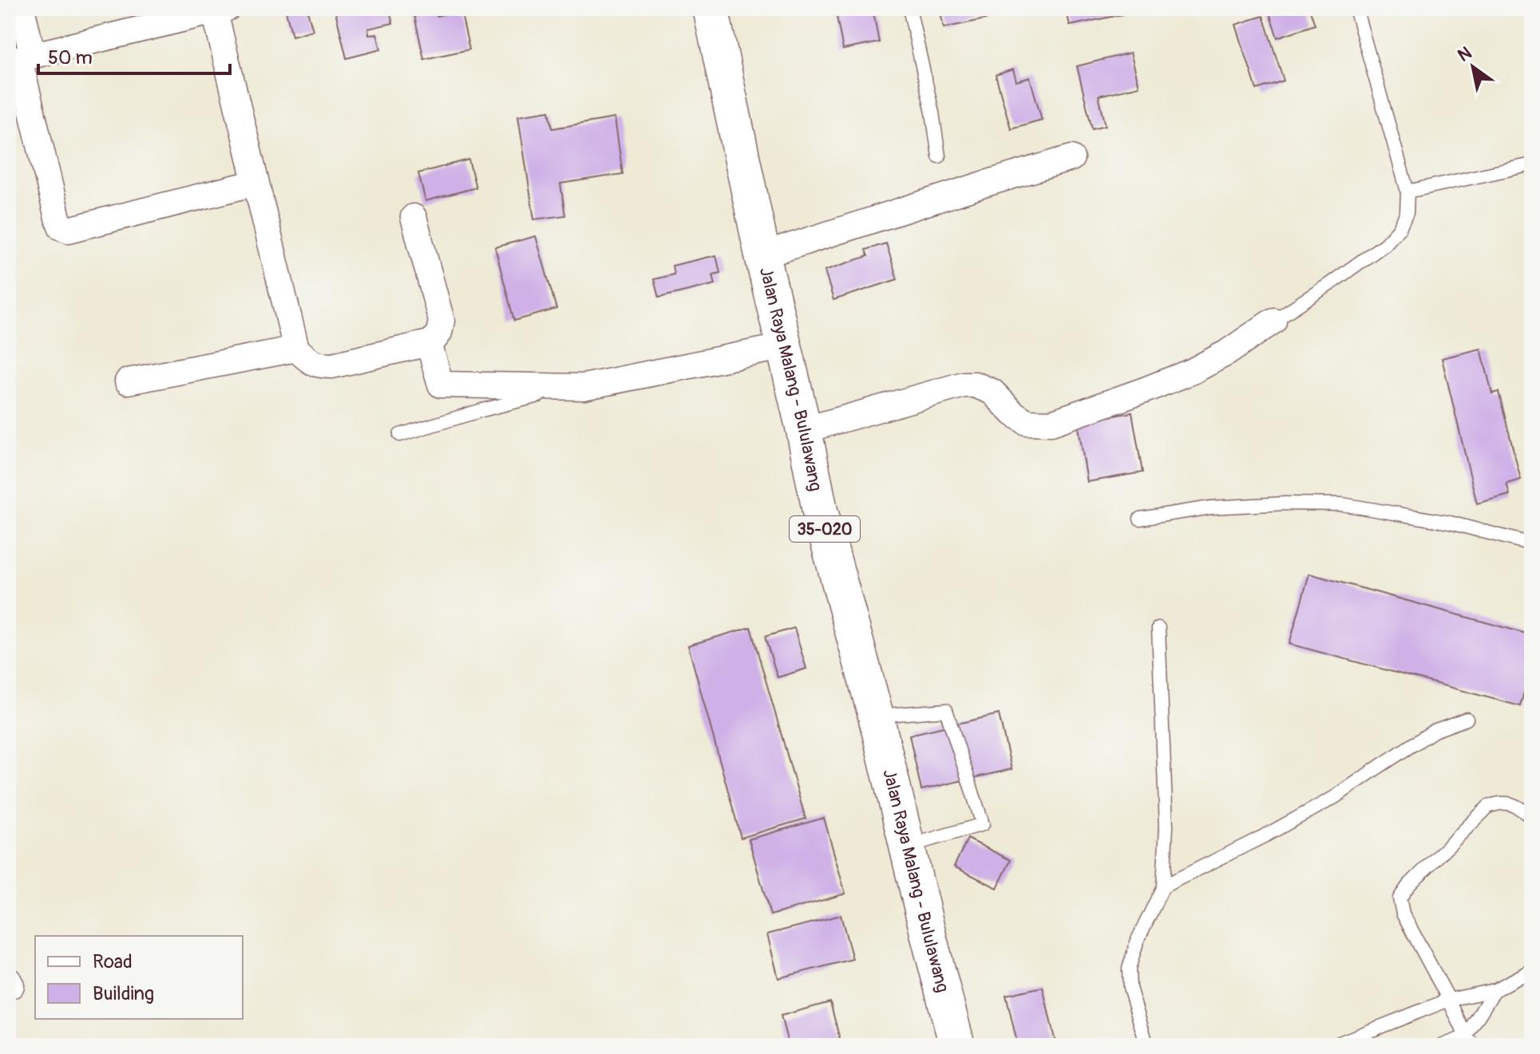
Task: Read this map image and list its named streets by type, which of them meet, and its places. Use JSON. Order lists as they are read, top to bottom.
{
  "streets": {
    "main road": ["Jalan Raya Malang - Bululawang", "35-020"]
  },
  "legend": ["Road", "Building"],
  "scale_bar": "50 m",
  "north": "top left"
}
